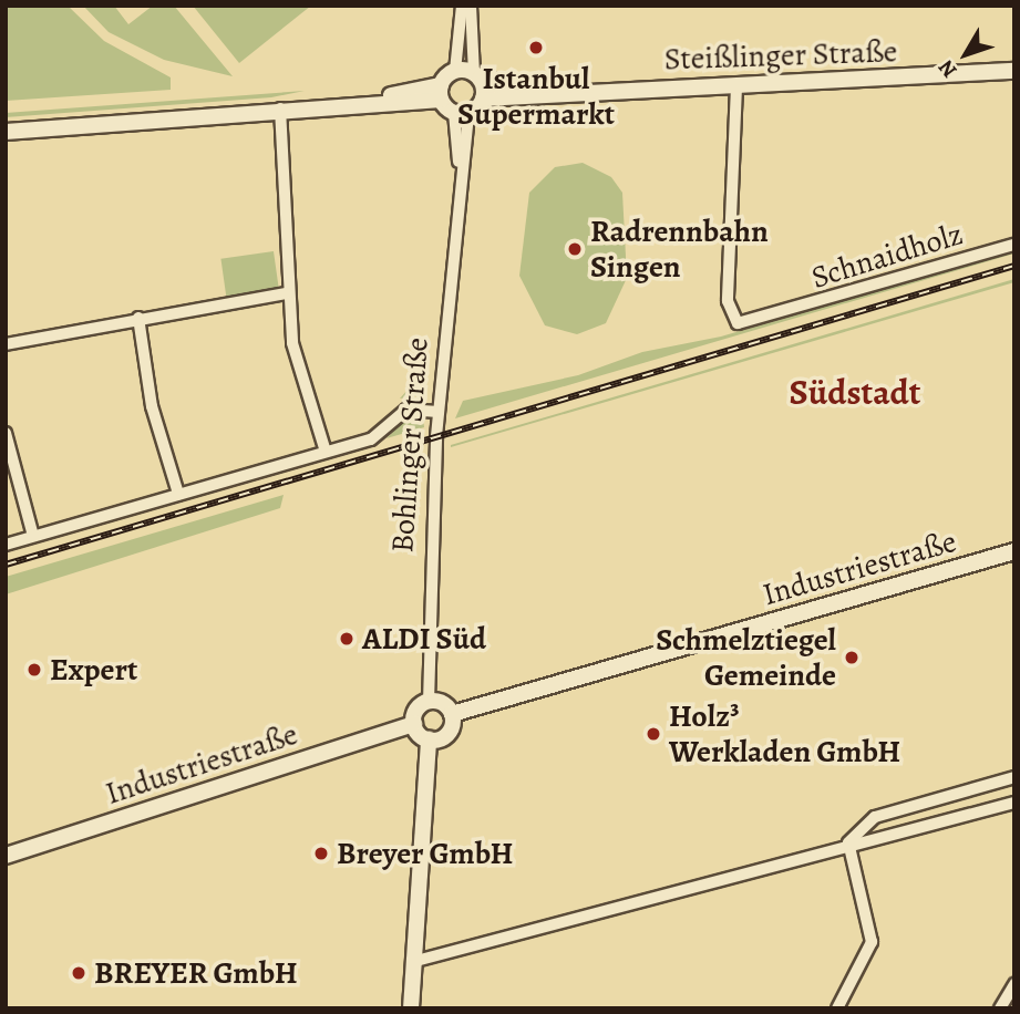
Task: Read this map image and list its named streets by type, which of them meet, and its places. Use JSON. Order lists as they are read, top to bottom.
{
  "streets": {
    "street": [
      "Steißlinger Straße",
      "Schnaidholz",
      "Bohlinger Straße",
      "Industriestraße"
    ]
  },
  "crossings": [
    ["Steißlinger Straße", "Schnaidholz"],
    ["Steißlinger Straße", "Bohlinger Straße"]
  ],
  "districts": ["Südstadt"],
  "places": [
    "Istanbul Supermarkt",
    "Radrennbahn Singen",
    "ALDI Süd",
    "Schmelztiegel Gemeinde",
    "Expert",
    "Holz³ Werkladen GmbH",
    "Breyer GmbH",
    "BREYER GmbH"
  ],
  "north": "bottom left"
}
